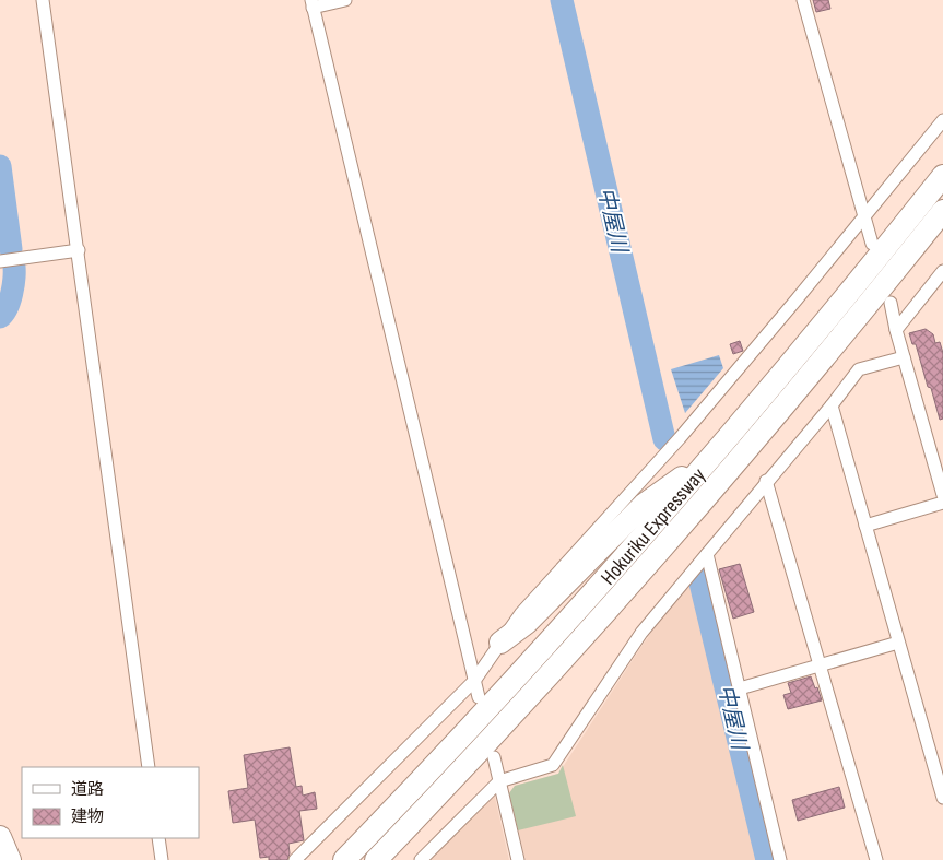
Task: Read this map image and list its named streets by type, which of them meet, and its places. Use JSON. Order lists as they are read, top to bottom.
{
  "streets": {
    "highway": ["Hokuriku Expressway"]
  },
  "water": ["中屋川"],
  "legend": ["道路", "建物"]
}
